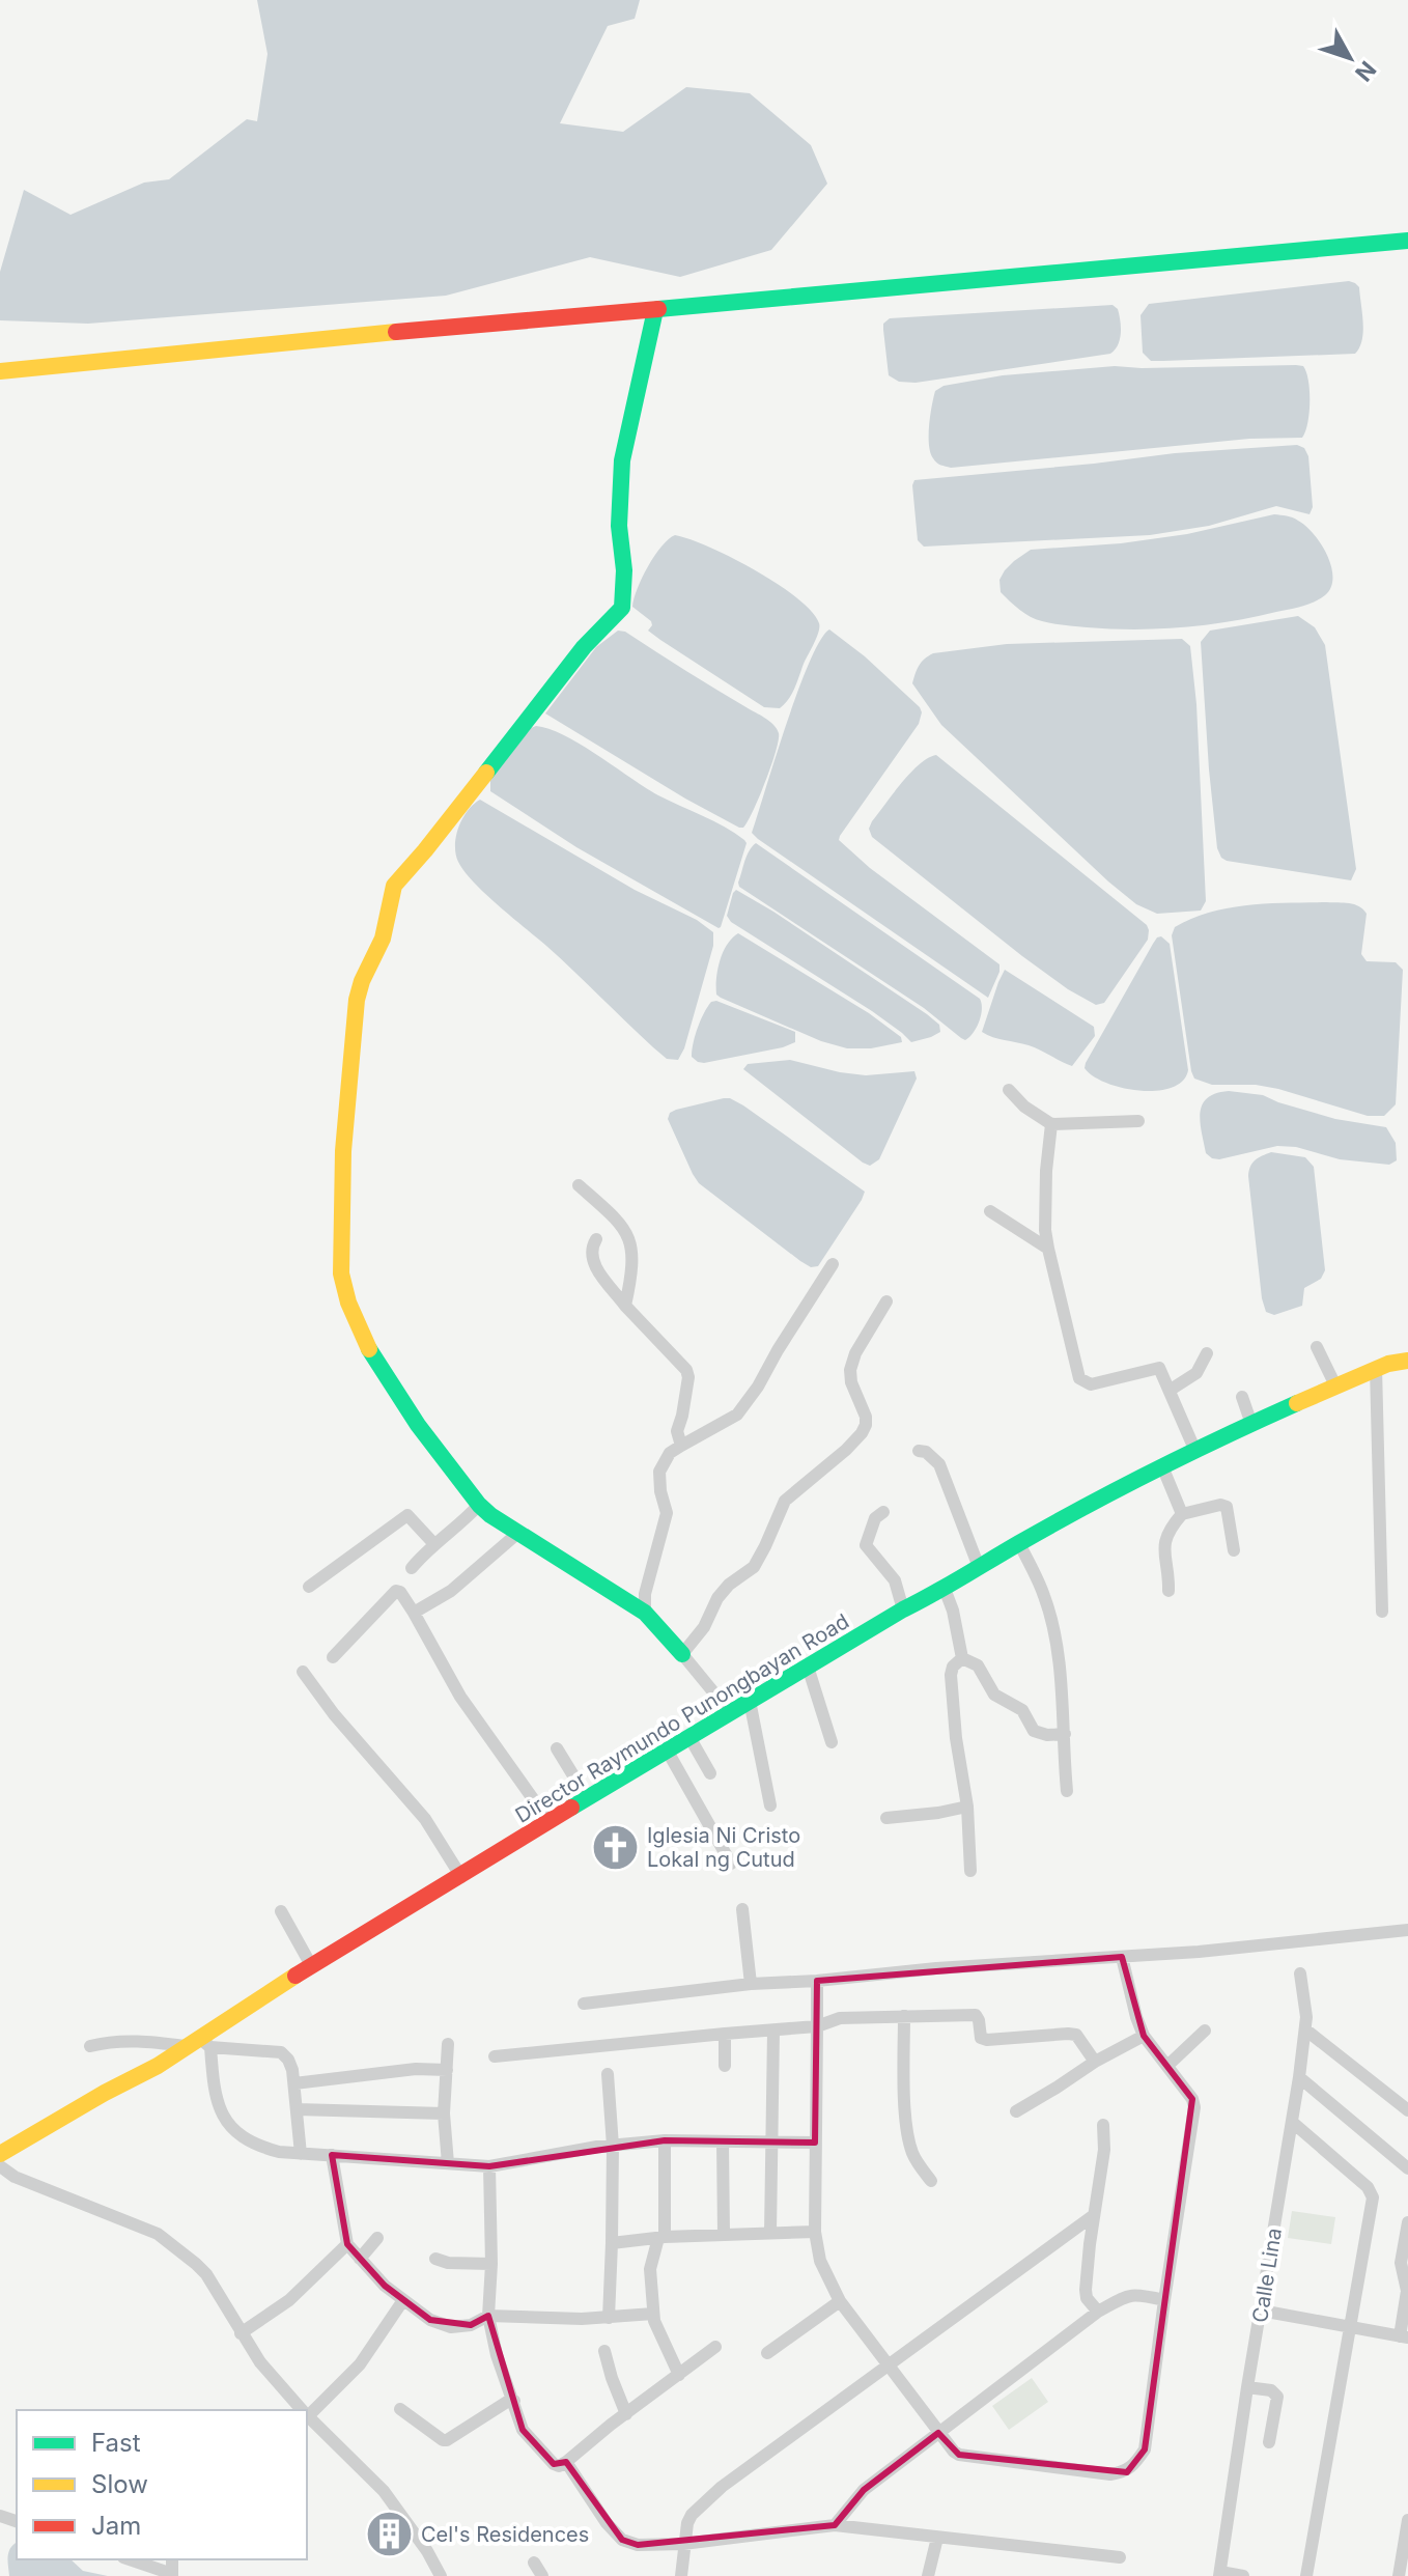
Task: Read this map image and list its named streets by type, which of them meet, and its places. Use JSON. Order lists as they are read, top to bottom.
{
  "streets": {
    "street": ["Director Raymundo Punongbayan Road", "Calle Lina"]
  },
  "places": {
    "church": ["Iglesia Ni Cristo Lokal ng Cutud"],
    "building": ["Cel's Residences"]
  },
  "legend": ["Fast", "Slow", "Jam"],
  "north": "bottom right"
}
